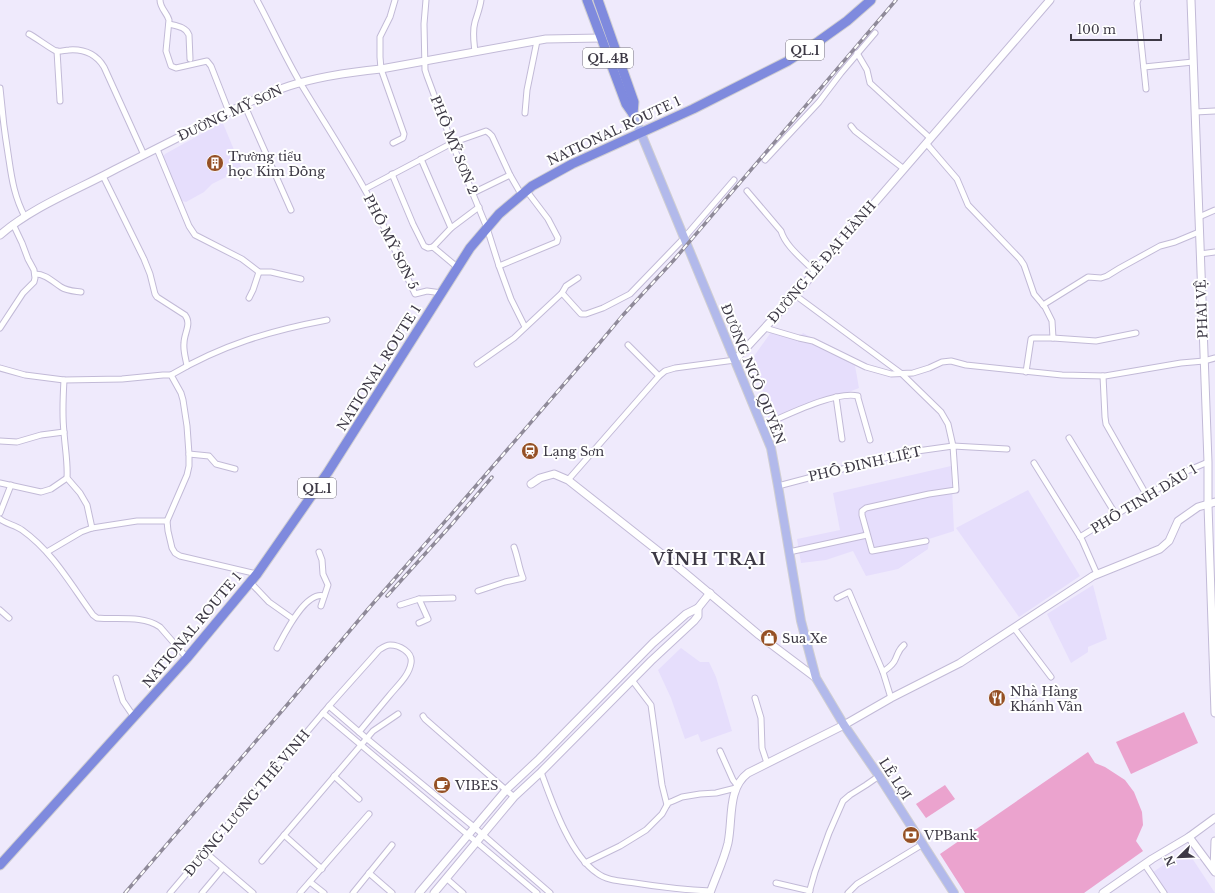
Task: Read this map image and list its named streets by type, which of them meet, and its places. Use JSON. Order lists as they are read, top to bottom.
{
  "streets": {
    "highway": [
      "QL.1",
      "QL.4B",
      "NATIONAL ROUTE 1",
      "ĐƯỜNG NGÔ QUYỀN"
    ],
    "main road": ["LÊ LỢI"],
    "street": [
      "ĐƯỜNG MỸ SƠN",
      "PHỐ MỸ SƠN 2",
      "PHỐ MỸ SƠN 5",
      "ĐƯỜNG LÊ ĐẠI HÀNH",
      "PHAI VỆ",
      "PHỐ ĐINH LIỆT",
      "PHỐ TINH DẦU 1",
      "ĐƯỜNG LƯƠNG THẾ VINH"
    ]
  },
  "crossings": [
    ["ĐƯỜNG MỸ SƠN", "PHỐ MỸ SƠN 2"],
    ["ĐƯỜNG MỸ SƠN", "ĐƯỜNG NGÔ QUYỀN"],
    ["NATIONAL ROUTE 1", "PHỐ MỸ SƠN 2"],
    ["NATIONAL ROUTE 1", "PHỐ MỸ SƠN 5"],
    ["NATIONAL ROUTE 1", "ĐƯỜNG NGÔ QUYỀN"],
    ["ĐƯỜNG LÊ ĐẠI HÀNH", "ĐƯỜNG NGÔ QUYỀN"],
    ["PHAI VỆ", "PHỐ TINH DẦU 1"],
    ["ĐƯỜNG NGÔ QUYỀN", "PHỐ ĐINH LIỆT"],
    ["ĐƯỜNG NGÔ QUYỀN", "LÊ LỢI"]
  ],
  "districts": ["VĨNH TRẠI"],
  "places": {
    "building": ["Trường tiểu học Kim Đồng"],
    "station": ["Lạng Sơn"],
    "shop": ["Sua Xe"],
    "restaurant": ["Nhà Hàng Khánh Vân"],
    "cafe": ["VIBES"],
    "bank": ["VPBank"]
  },
  "scale_bar": "100 m",
  "north": "bottom left"
}
